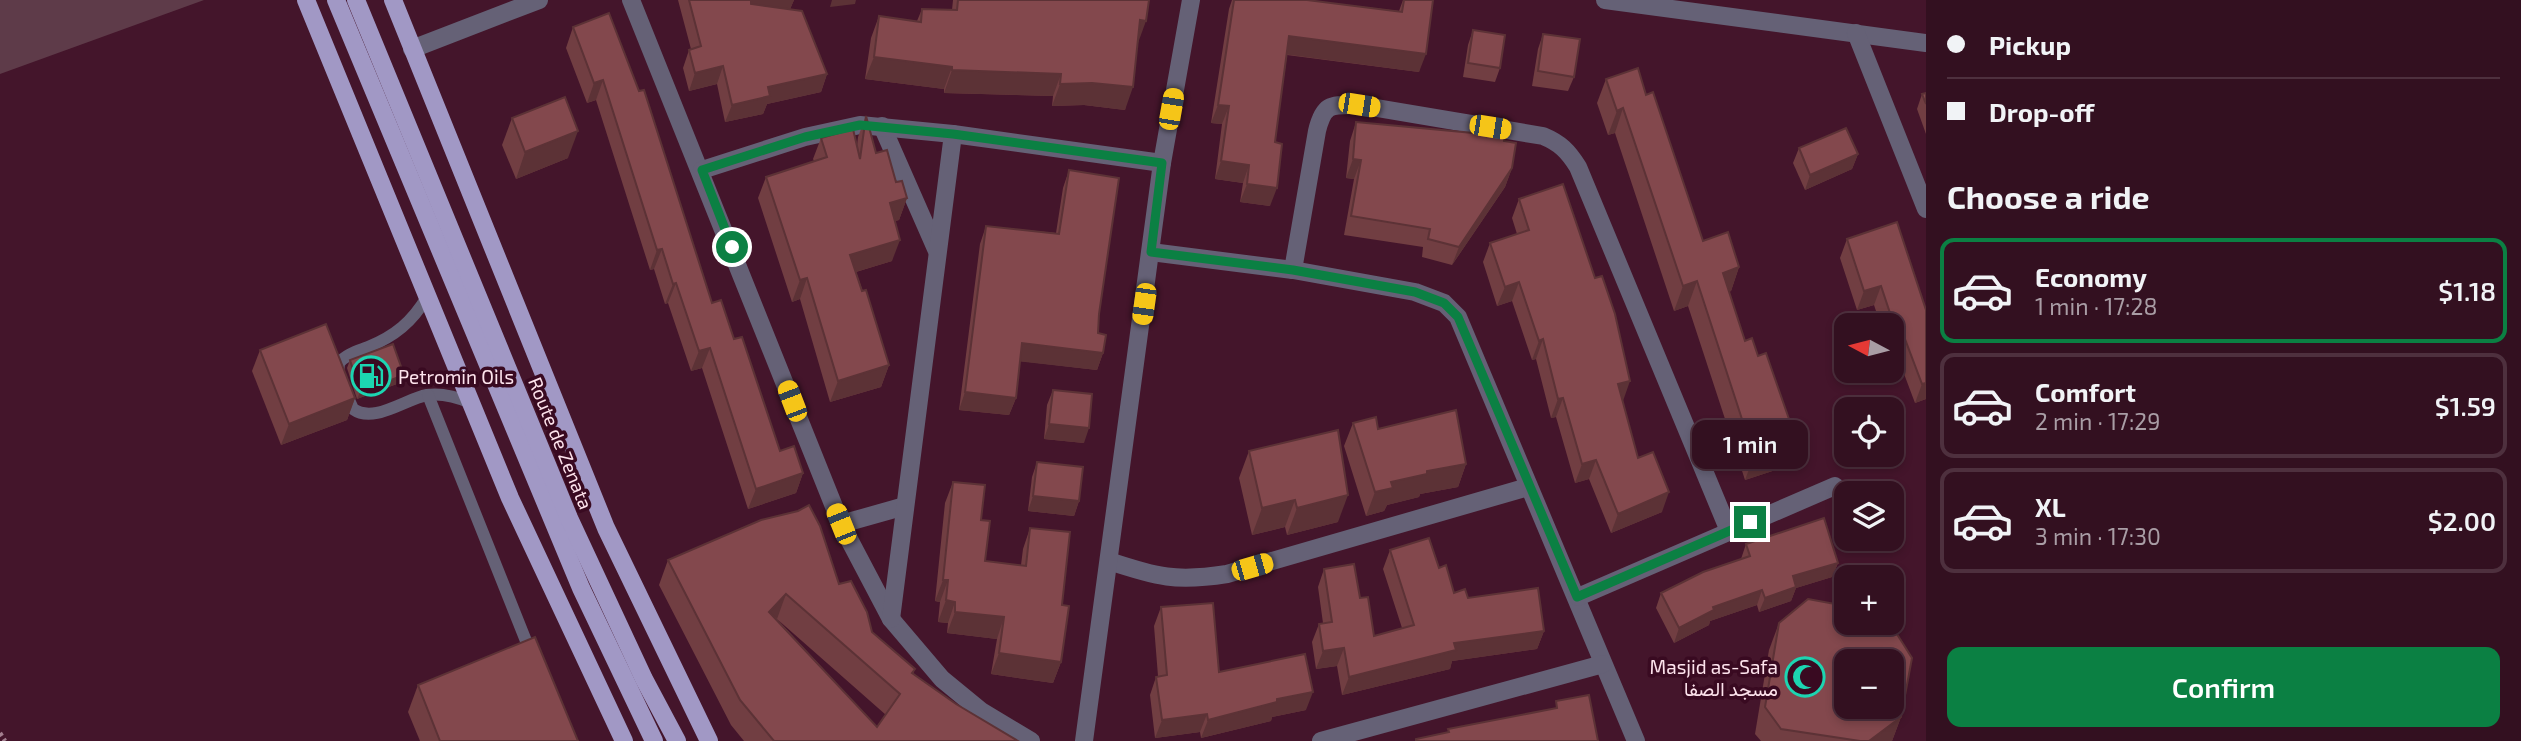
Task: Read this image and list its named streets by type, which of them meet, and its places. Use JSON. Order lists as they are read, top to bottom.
{
  "streets": {
    "main road": ["Route de Zenata"]
  },
  "places": {
    "fuel station": ["Petromin Oils"],
    "mosque": ["Masjid as-Safa مسجد الصفا"]
  },
  "north": "left",
  "page": {
    "banner": ["Pickup", "Drop-off"],
    "heading": "Choose a ride",
    "list": [
      {
        "name": "Economy",
        "note": "1 min · 17:28",
        "value": "$1.18"
      },
      {
        "name": "Comfort",
        "note": "2 min · 17:29",
        "value": "$1.59"
      },
      {
        "name": "XL",
        "note": "3 min · 17:30",
        "value": "$2.00"
      }
    ],
    "map_buttons": ["+", "−"],
    "bubble": "1 min",
    "buttons": "Confirm"
  }
}
